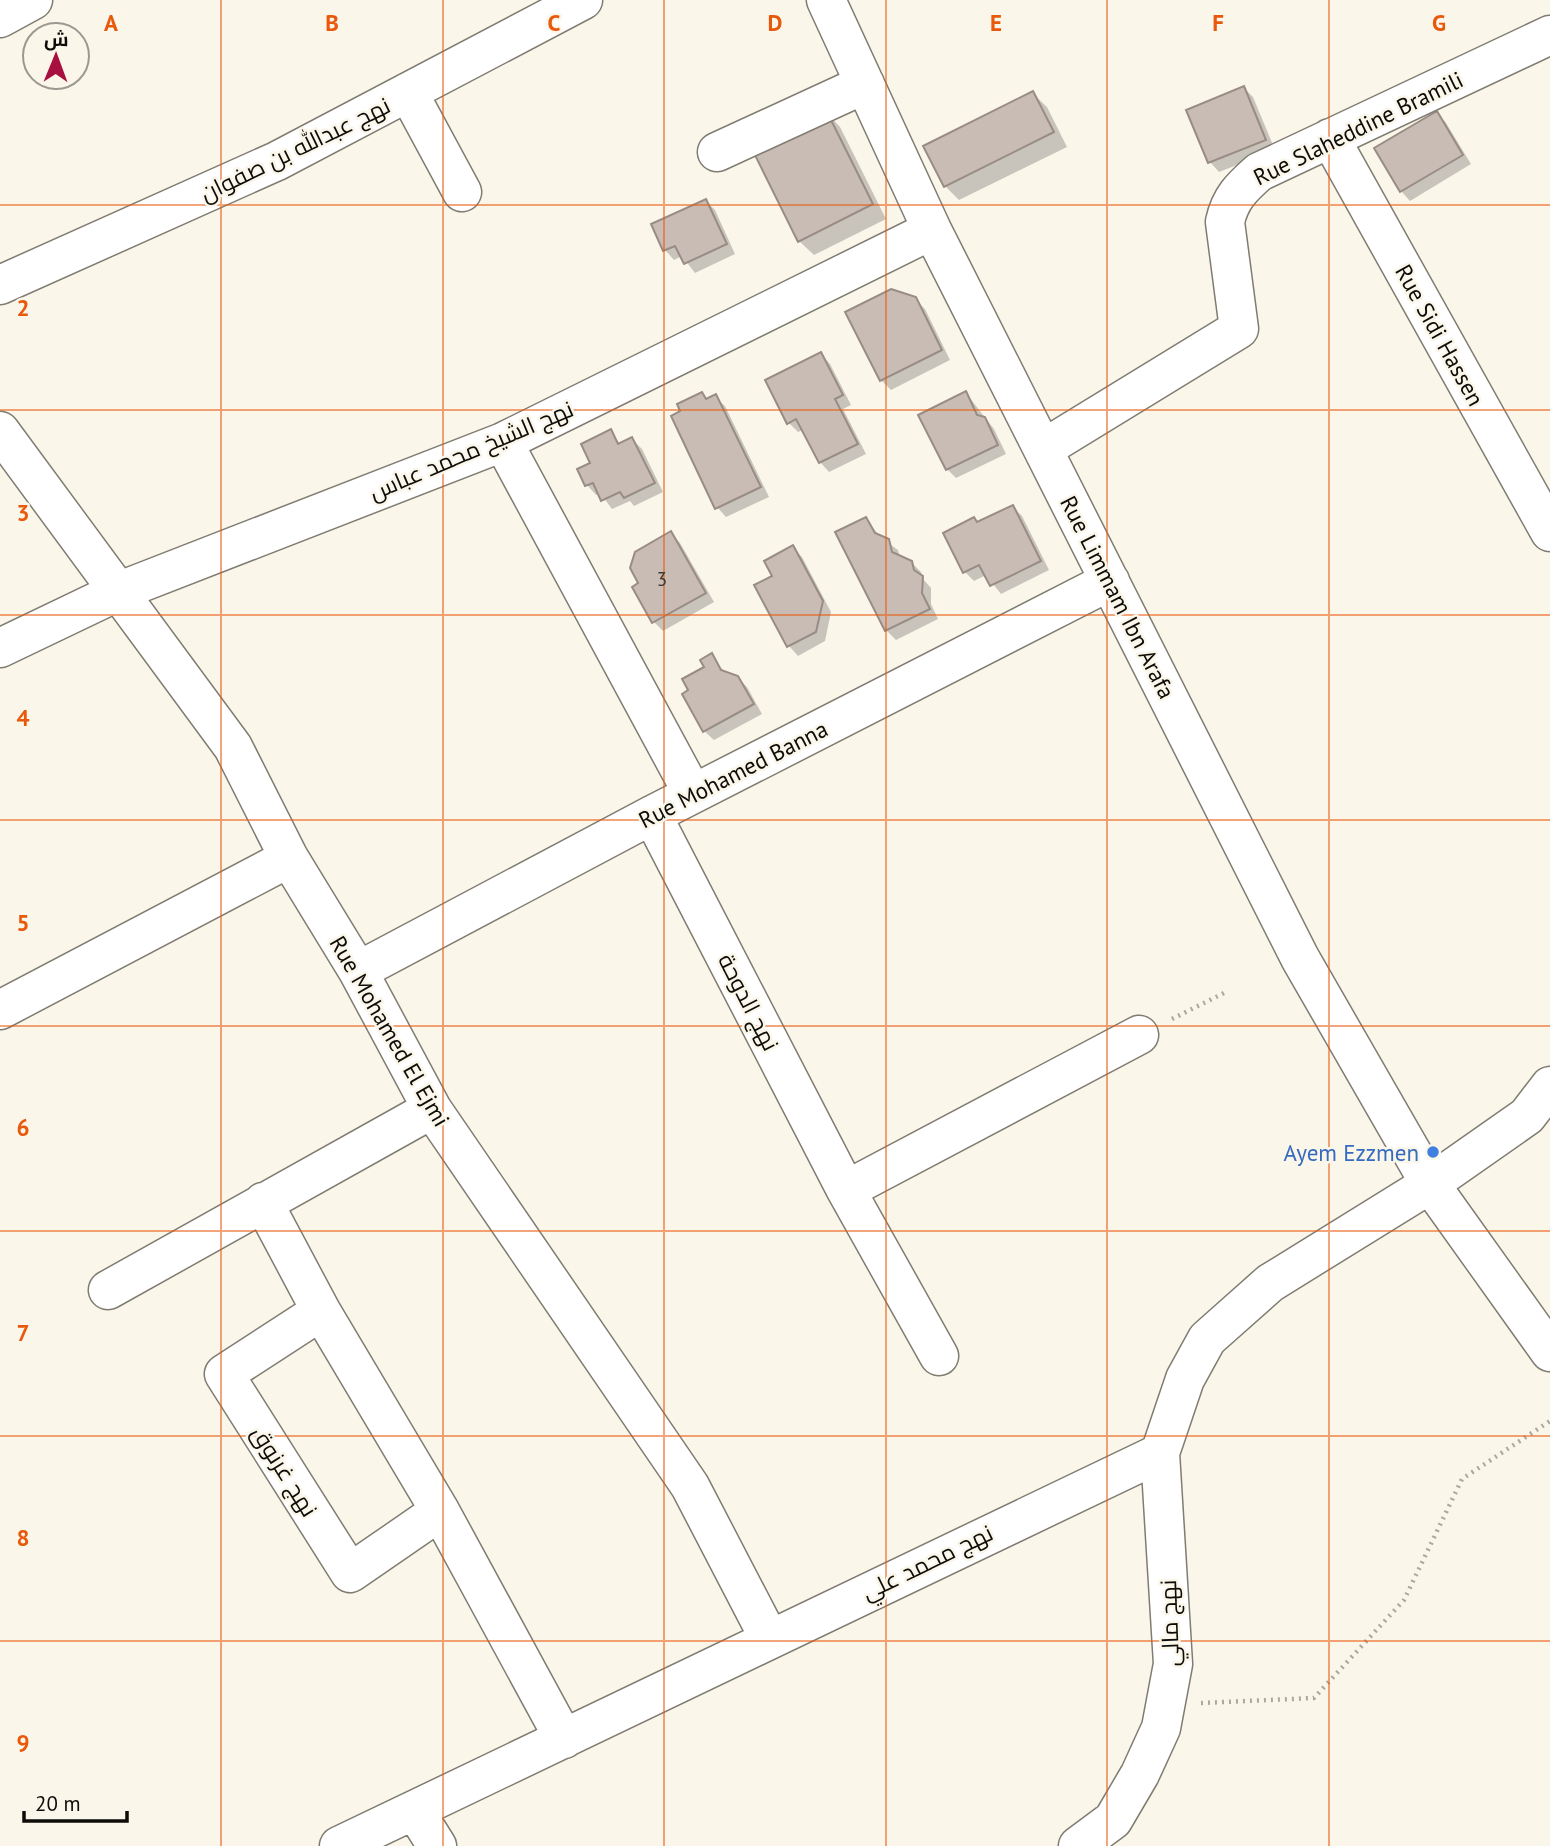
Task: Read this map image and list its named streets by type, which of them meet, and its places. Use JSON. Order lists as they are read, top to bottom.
{
  "streets": {
    "street": [
      "Rue Slaheddine Bramili",
      "نهج عبدالله بن صفوان",
      "Rue Sidi Hassen",
      "نهج الشيخ محمد عباس",
      "Rue Limmam Ibn Arafa",
      "Rue Mohamed Banna",
      "نهج الدوحة",
      "Rue Mohamed El Ejmi",
      "نهج غرنوق",
      "نهج محمد علي",
      "نهج مالي"
    ]
  },
  "crossings": [
    ["Rue Slaheddine Bramili", "Rue Sidi Hassen"],
    ["Rue Slaheddine Bramili", "Rue Limmam Ibn Arafa"],
    ["نهج الشيخ محمد عباس", "Rue Limmam Ibn Arafa"],
    ["نهج الشيخ محمد عباس", "Rue Mohamed El Ejmi"],
    ["Rue Limmam Ibn Arafa", "Rue Mohamed Banna"],
    ["Rue Mohamed Banna", "نهج الدوحة"],
    ["Rue Mohamed Banna", "Rue Mohamed El Ejmi"],
    ["Rue Mohamed El Ejmi", "نهج محمد علي"],
    ["نهج محمد علي", "نهج مالي"]
  ],
  "places": ["Ayem Ezzmen"],
  "house_numbers": ["3"],
  "scale_bar": "20 m",
  "north": "top",
  "grid": {
    "columns": [
      "A",
      "B",
      "C",
      "D",
      "E",
      "F",
      "G"
    ],
    "rows": [
      "2",
      "3",
      "4",
      "5",
      "6",
      "7",
      "8",
      "9"
    ]
  }
}
